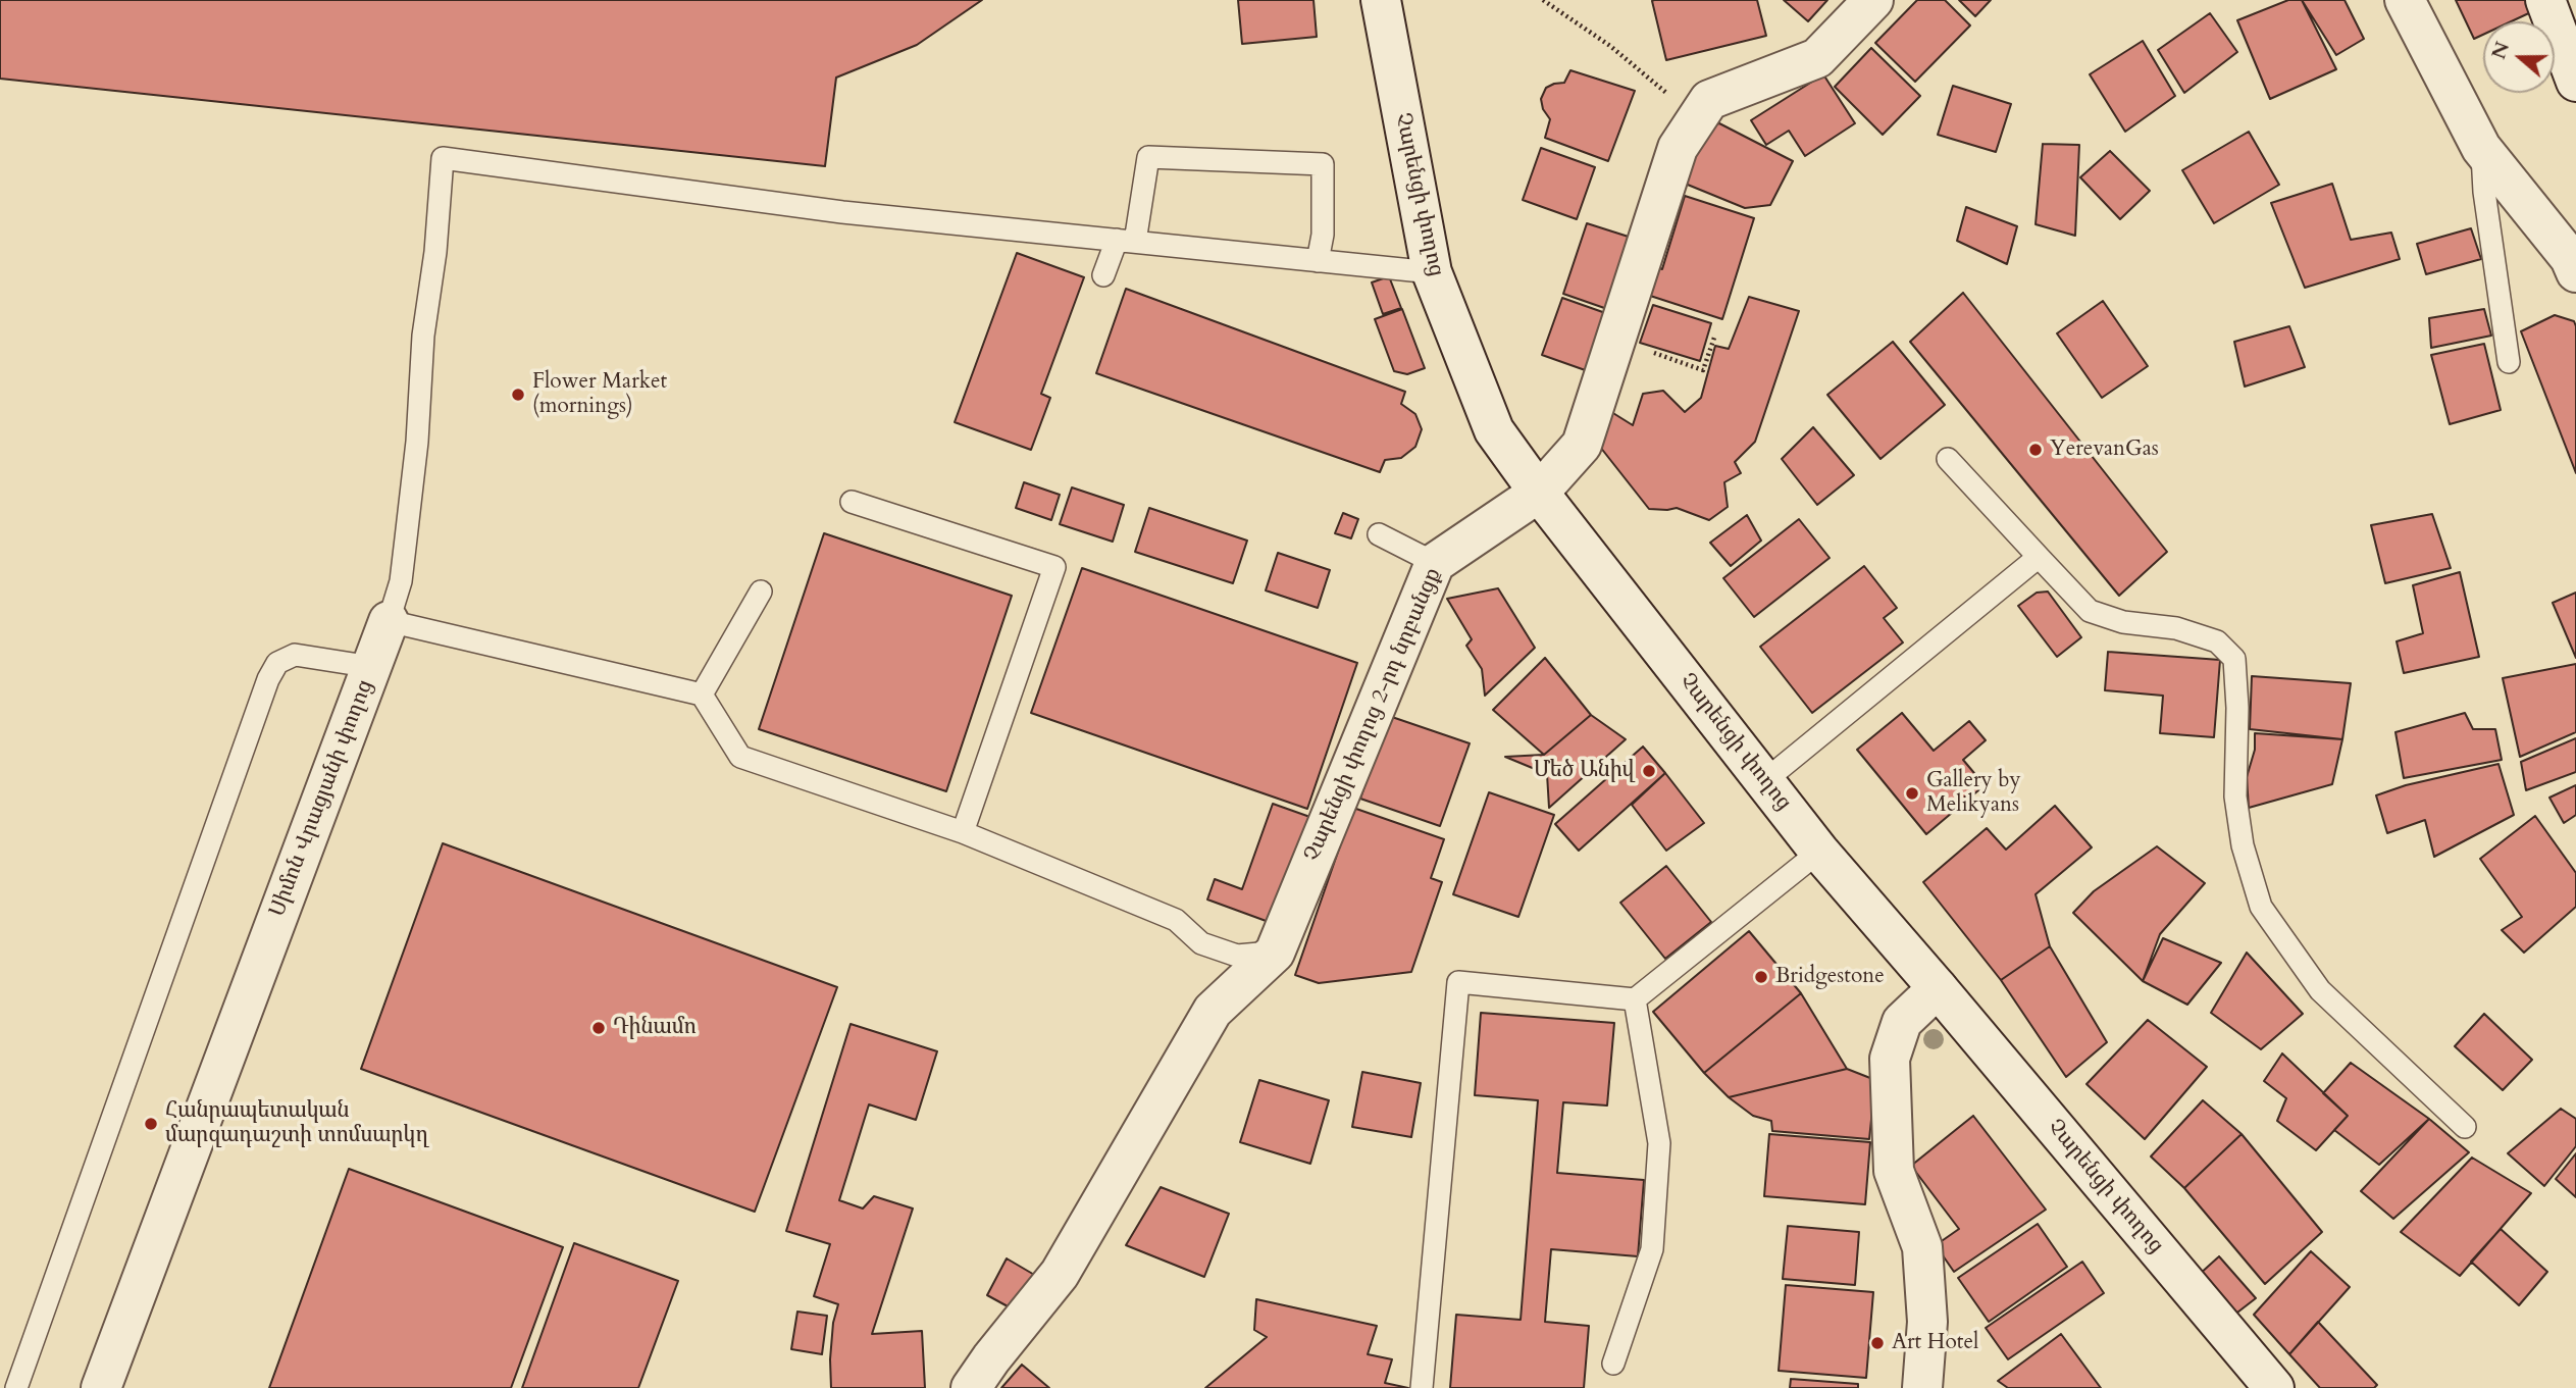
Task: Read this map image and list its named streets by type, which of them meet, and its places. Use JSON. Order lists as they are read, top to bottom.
{
  "streets": {
    "street": ["Չարենցի փողոց", "Չարենցի փողոց 2-րդ նրբանցք", "Սիմոն Վրացյանի փողոց"]
  },
  "crossings": [
    ["Չարենցի փողոց", "Չարենցի փողոց 2-րդ նրբանցք"]
  ],
  "places": [
    "Flower Market (mornings)",
    "YerevanGas",
    "Մեծ Անիվ",
    "Gallery by Melikyans",
    "Bridgestone",
    "Դինամո",
    "Հանրապետական մարզադաշտի տոմսարկղ",
    "Art Hotel"
  ],
  "north": "left"
}
